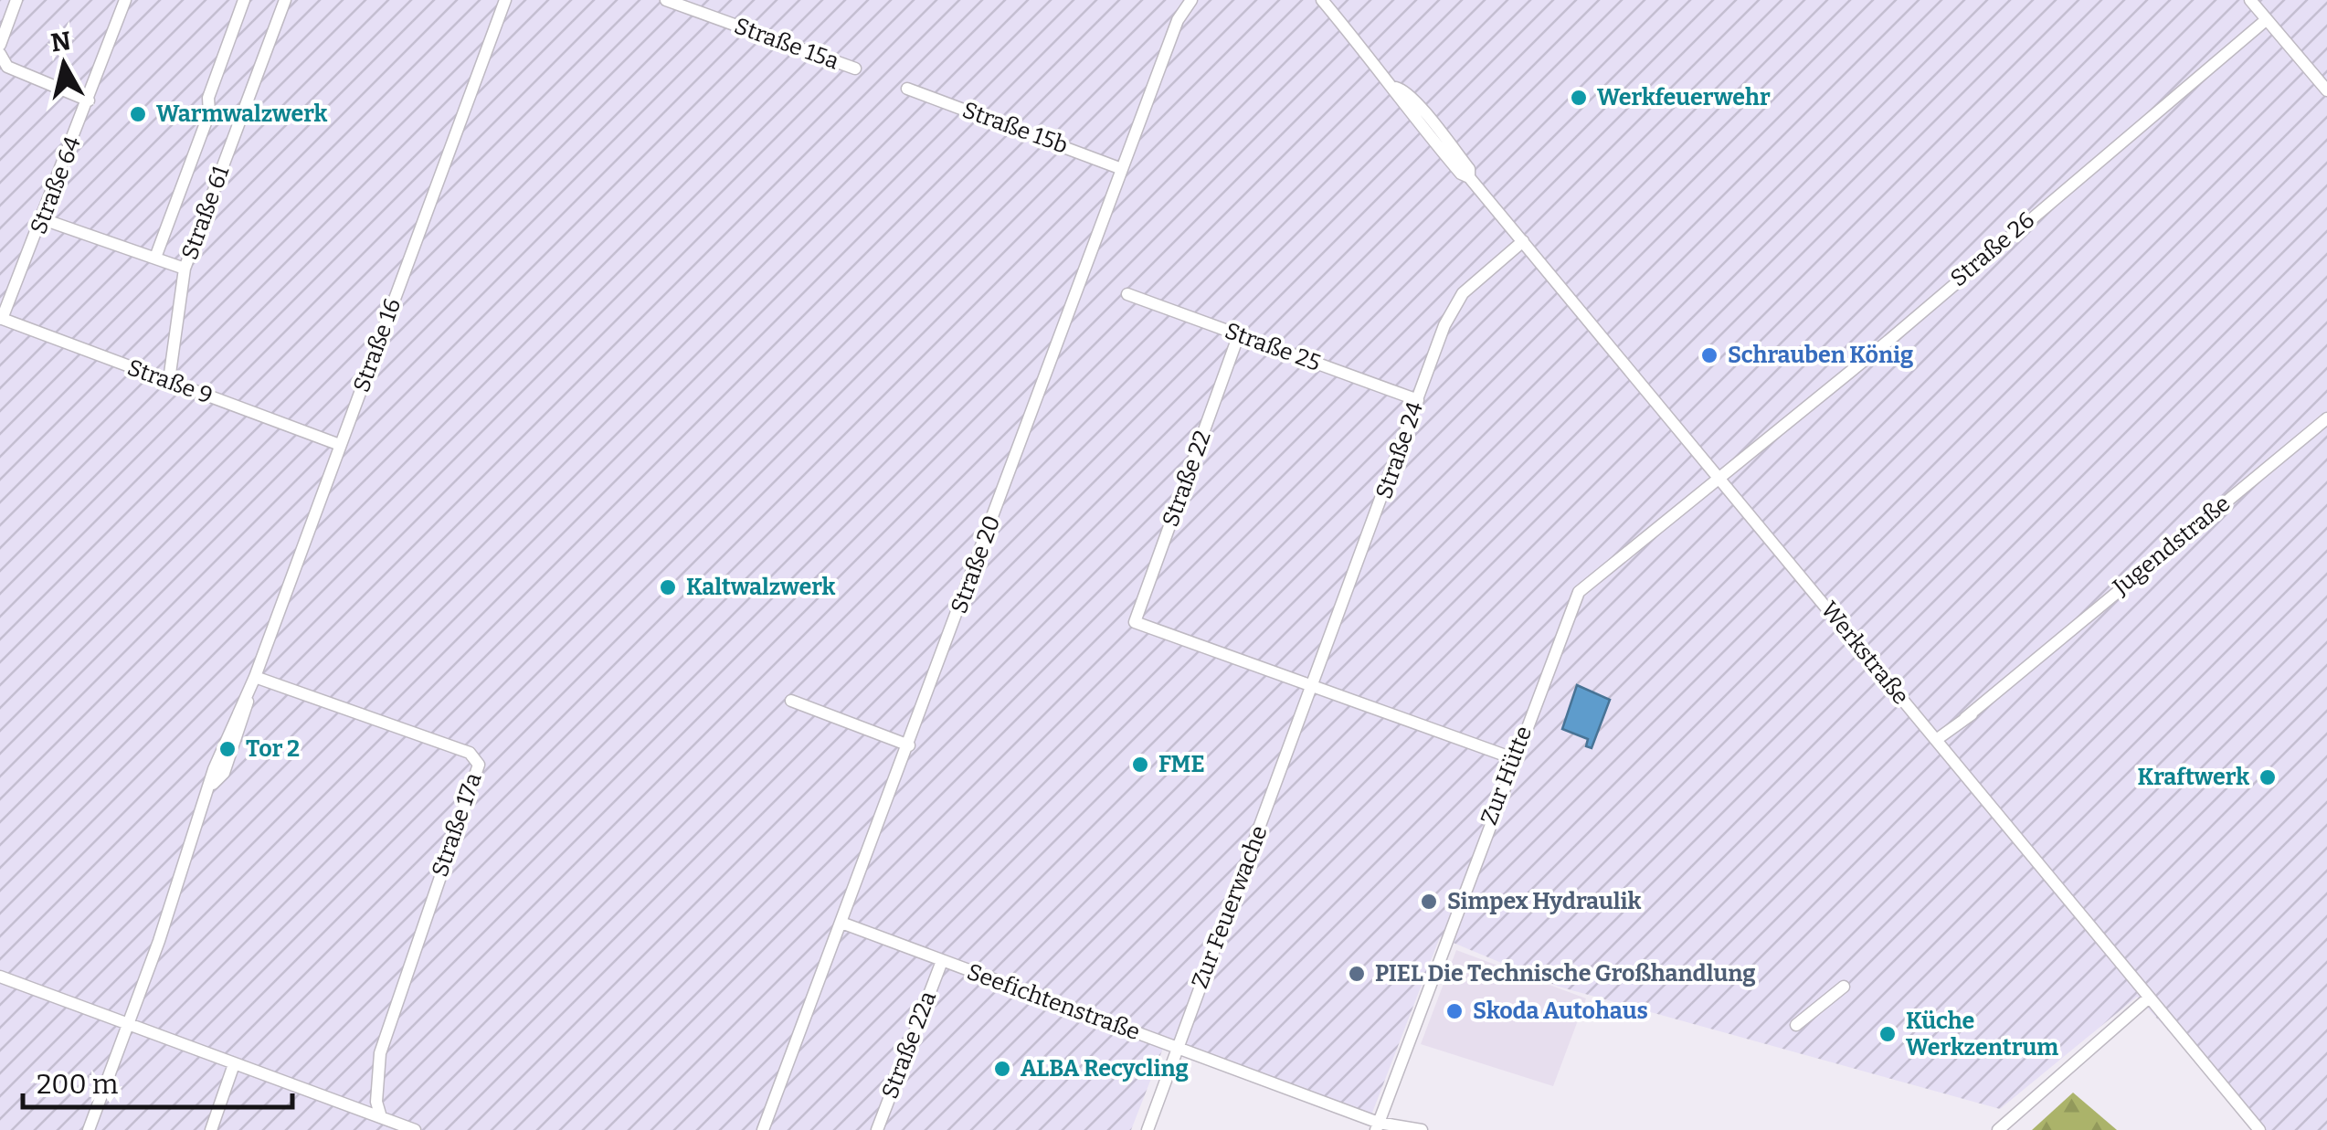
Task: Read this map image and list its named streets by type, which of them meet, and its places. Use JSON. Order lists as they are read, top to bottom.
{
  "streets": {
    "street": [
      "Straße 15a",
      "Straße 15b",
      "Straße 64",
      "Straße 61",
      "Straße 26",
      "Straße 16",
      "Straße 25",
      "Straße 9",
      "Straße 24",
      "Straße 22",
      "Jugendstraße",
      "Straße 20",
      "Werkstraße",
      "Zur Hütte",
      "Straße 17a",
      "Zur Feuerwache",
      "Seefichtenstraße",
      "Straße 22a"
    ]
  },
  "crossings": [
    ["Straße 15b", "Straße 20"],
    ["Straße 64", "Straße 9"],
    ["Straße 61", "Straße 9"],
    ["Straße 26", "Werkstraße"],
    ["Straße 26", "Zur Hütte"],
    ["Straße 16", "Straße 9"],
    ["Straße 16", "Straße 17a"],
    ["Straße 25", "Straße 24"],
    ["Straße 25", "Straße 22"],
    ["Straße 24", "Straße 22"],
    ["Straße 24", "Werkstraße"],
    ["Straße 24", "Zur Feuerwache"],
    ["Straße 22", "Zur Feuerwache"],
    ["Jugendstraße", "Werkstraße"],
    ["Straße 20", "Seefichtenstraße"],
    ["Werkstraße", "Zur Hütte"],
    ["Zur Hütte", "Seefichtenstraße"],
    ["Zur Feuerwache", "Seefichtenstraße"],
    ["Seefichtenstraße", "Straße 22a"]
  ],
  "places": [
    "Werkfeuerwehr",
    "Warmwalzwerk",
    "Schrauben König",
    "Kaltwalzwerk",
    "Tor 2",
    "FME",
    "Kraftwerk",
    "Simpex Hydraulik",
    "PIEL Die Technische Großhandlung",
    "Skoda Autohaus",
    "Küche Werkzentrum",
    "ALBA Recycling"
  ],
  "scale_bar": "200 m",
  "north": "top"
}
